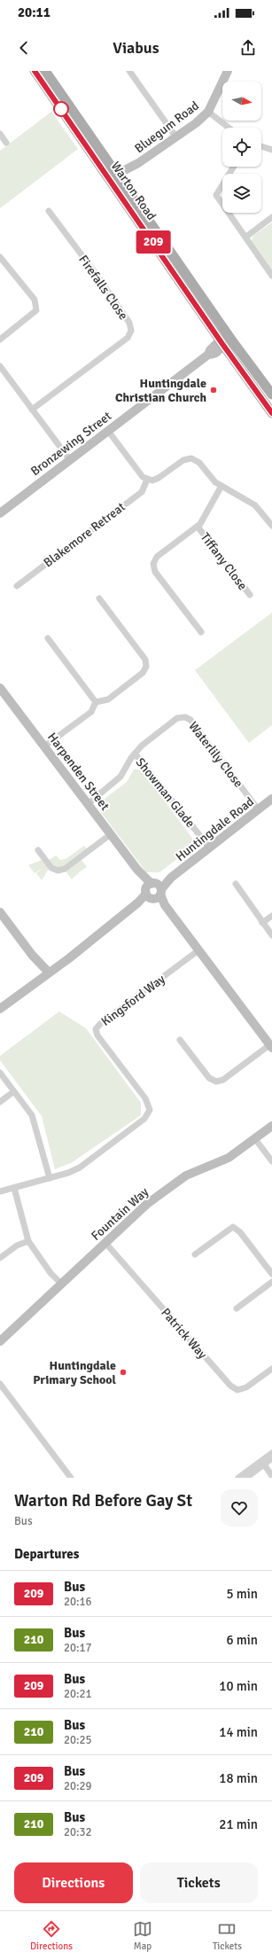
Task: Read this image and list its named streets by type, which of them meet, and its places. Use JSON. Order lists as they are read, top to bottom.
{
  "streets": {
    "main road": ["Warton Road"],
    "street": [
      "Bluegum Road",
      "Firefalls Close",
      "Bronzewing Street",
      "Blakemore Retreat",
      "Tiffany Close",
      "Waterlily Close",
      "Harpenden Street",
      "Showman Glade",
      "Huntingdale Road",
      "Kingsford Way",
      "Fountain Way",
      "Patrick Way"
    ]
  },
  "crossings": [
    ["Bluegum Road", "Warton Road"],
    ["Warton Road", "Bronzewing Street"],
    ["Waterlily Close", "Harpenden Street"],
    ["Waterlily Close", "Showman Glade"],
    ["Waterlily Close", "Huntingdale Road"],
    ["Harpenden Street", "Huntingdale Road"],
    ["Harpenden Street", "Kingsford Way"],
    ["Showman Glade", "Huntingdale Road"],
    ["Fountain Way", "Patrick Way"]
  ],
  "places": ["Huntingdale Christian Church", "Huntingdale Primary School"],
  "lines": ["bus line 209"],
  "north": "right",
  "page": {
    "status": "20:11",
    "header": "Viabus",
    "on_map": "209",
    "heading": [
      ["Warton Rd Before Gay St", "Bus"],
      "Departures"
    ],
    "list": [
      {
        "mark": "209",
        "name": "Bus",
        "note": "20:16",
        "value": "5 min"
      },
      {
        "mark": "210",
        "name": "Bus",
        "note": "20:17",
        "value": "6 min"
      },
      {
        "mark": "209",
        "name": "Bus",
        "note": "20:21",
        "value": "10 min"
      },
      {
        "mark": "210",
        "name": "Bus",
        "note": "20:25",
        "value": "14 min"
      },
      {
        "mark": "209",
        "name": "Bus",
        "note": "20:29",
        "value": "18 min"
      },
      {
        "mark": "210",
        "name": "Bus",
        "note": "20:32",
        "value": "21 min"
      }
    ],
    "buttons": ["Directions", "Tickets"],
    "tabs": ["Directions", "Map", "Tickets"]
  }
}
